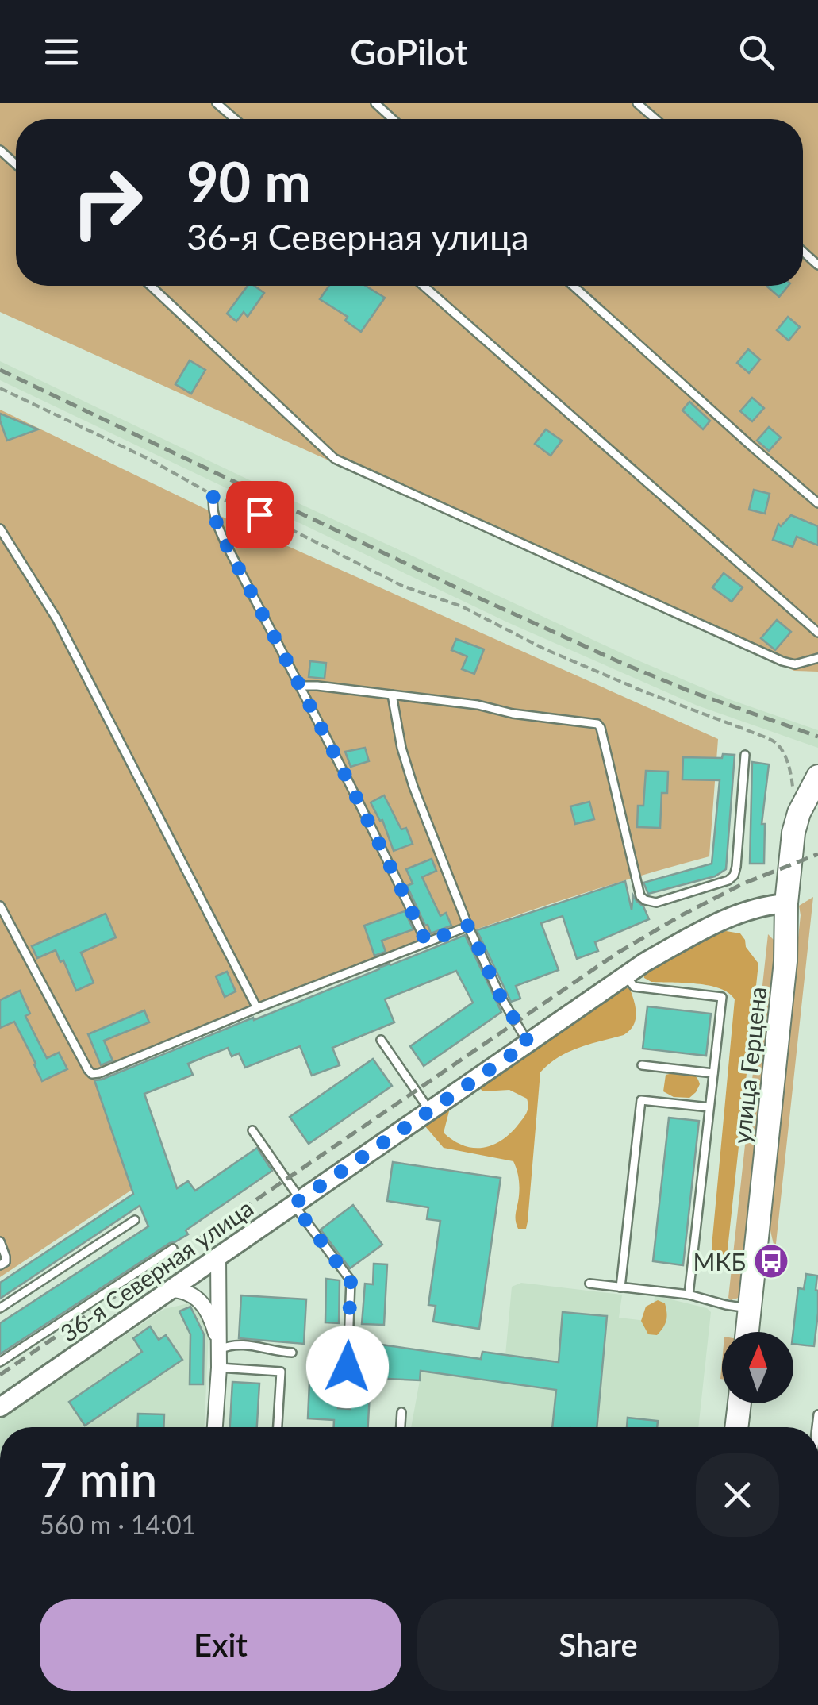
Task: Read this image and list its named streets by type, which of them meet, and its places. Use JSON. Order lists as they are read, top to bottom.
{
  "streets": {
    "main road": ["улица Герцена", "36-я Северная улица"]
  },
  "crossings": [
    ["улица Герцена", "36-я Северная улица"]
  ],
  "places": {
    "bus stop": ["МКБ"]
  },
  "north": "top",
  "page": {
    "header": "GoPilot",
    "turn": ["90 m", "36-я Северная улица"],
    "heading": ["7 min", "560 m · 14:01"],
    "buttons": ["Exit", "Share"]
  }
}
